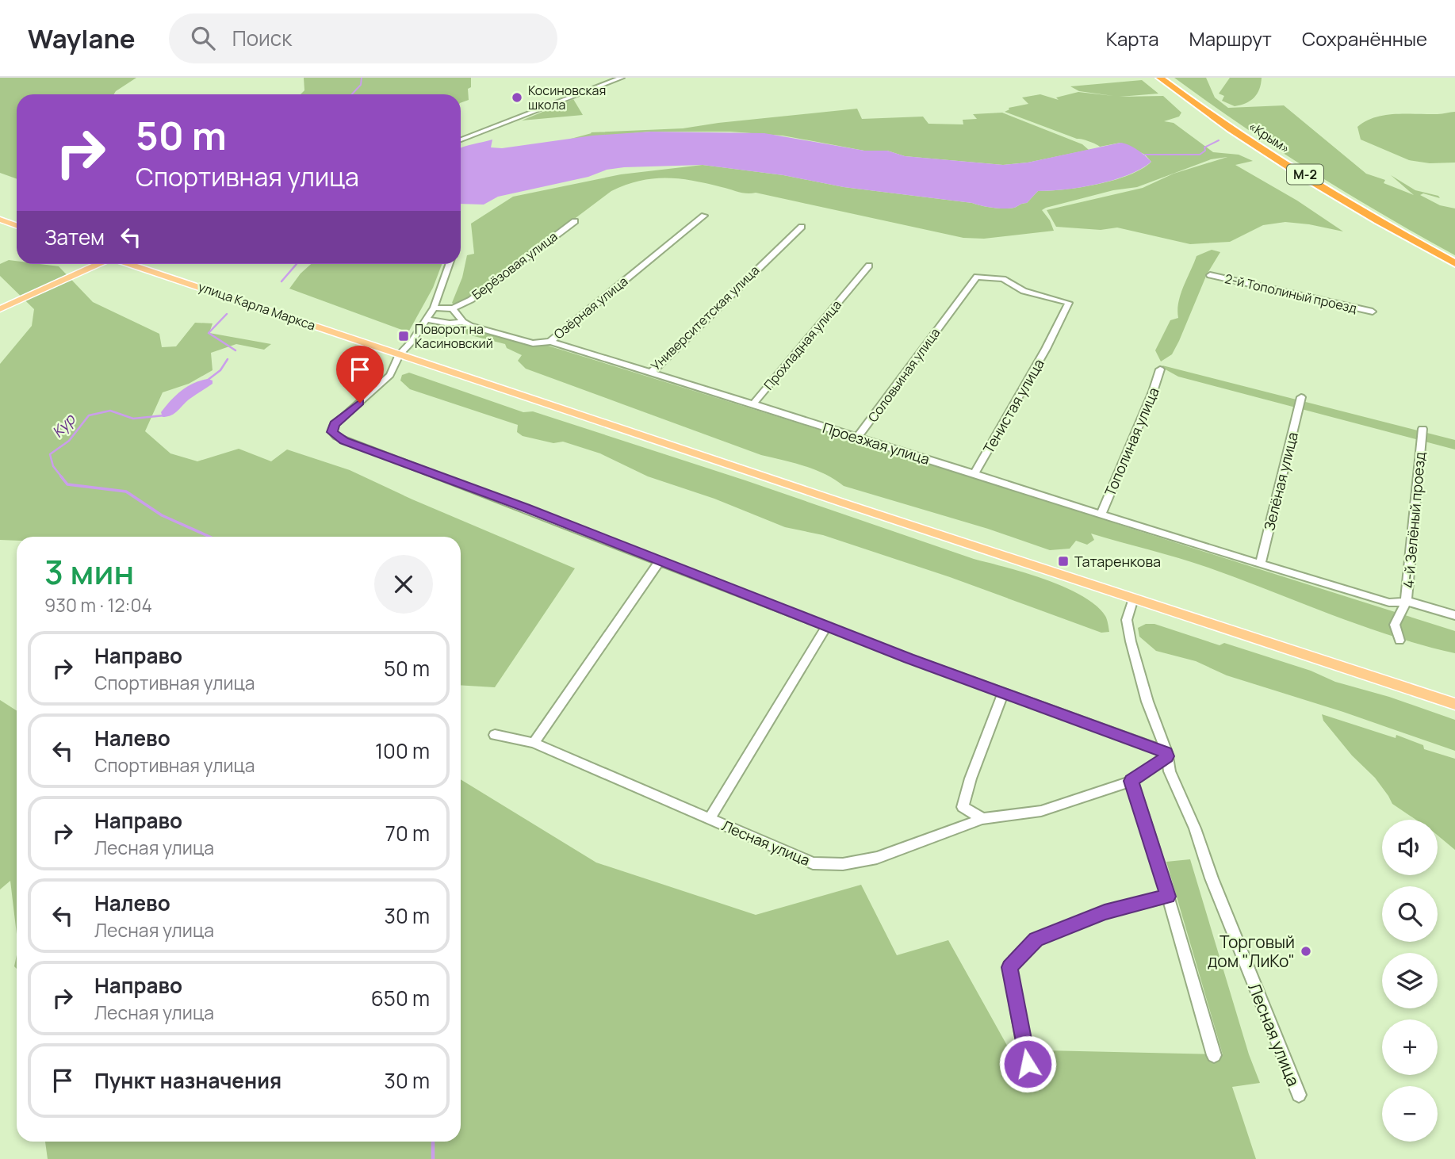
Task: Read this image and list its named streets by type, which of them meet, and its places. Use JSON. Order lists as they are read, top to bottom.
{
  "streets": {
    "main road": ["улица Карла Маркса"],
    "street": [
      "Берёзовая улица",
      "2-й Тополиный проезд",
      "Озёрная улица",
      "Университетская улица",
      "Прохладная улица",
      "Соловьиная улица",
      "Тенистая улица",
      "Тополиная улица",
      "Проезжая улица",
      "Зелёная улица",
      "4-й Зелёный проезд",
      "Лесная улица"
    ]
  },
  "crossings": [
    ["улица Карла Маркса", "Лесная улица"],
    ["Озёрная улица", "Университетская улица"],
    ["Университетская улица", "Проезжая улица"],
    ["Прохладная улица", "Проезжая улица"],
    ["Соловьиная улица", "Тенистая улица"],
    ["Соловьиная улица", "Проезжая улица"],
    ["Тенистая улица", "Проезжая улица"],
    ["Тополиная улица", "Проезжая улица"],
    ["Проезжая улица", "Зелёная улица"],
    ["Проезжая улица", "4-й Зелёный проезд"]
  ],
  "water": ["Кур"],
  "places": {
    "other": ["Косиновская школа", "Торговый дом \"ЛиКо\""],
    "transit": ["Поворот на Касиновский", "Татаренкова"]
  },
  "page": {
    "header": "Waylane",
    "search": "Поиск",
    "nav": ["Карта", "Маршрут", "Сохранённые"],
    "turn": ["50 m", "Спортивная улица"],
    "then": "Затем",
    "heading": ["3 мин", "930 m · 12:04"],
    "list": [
      {
        "name": "Направо",
        "note": "Спортивная улица",
        "value": "50 m"
      },
      {
        "name": "Налево",
        "note": "Спортивная улица",
        "value": "100 m"
      },
      {
        "name": "Направо",
        "note": "Лесная улица",
        "value": "70 m"
      },
      {
        "name": "Налево",
        "note": "Лесная улица",
        "value": "30 m"
      },
      {
        "name": "Направо",
        "note": "Лесная улица",
        "value": "650 m"
      },
      {
        "name": "Пункт назначения",
        "value": "30 m"
      }
    ],
    "map_buttons": ["+", "−"]
  }
}
